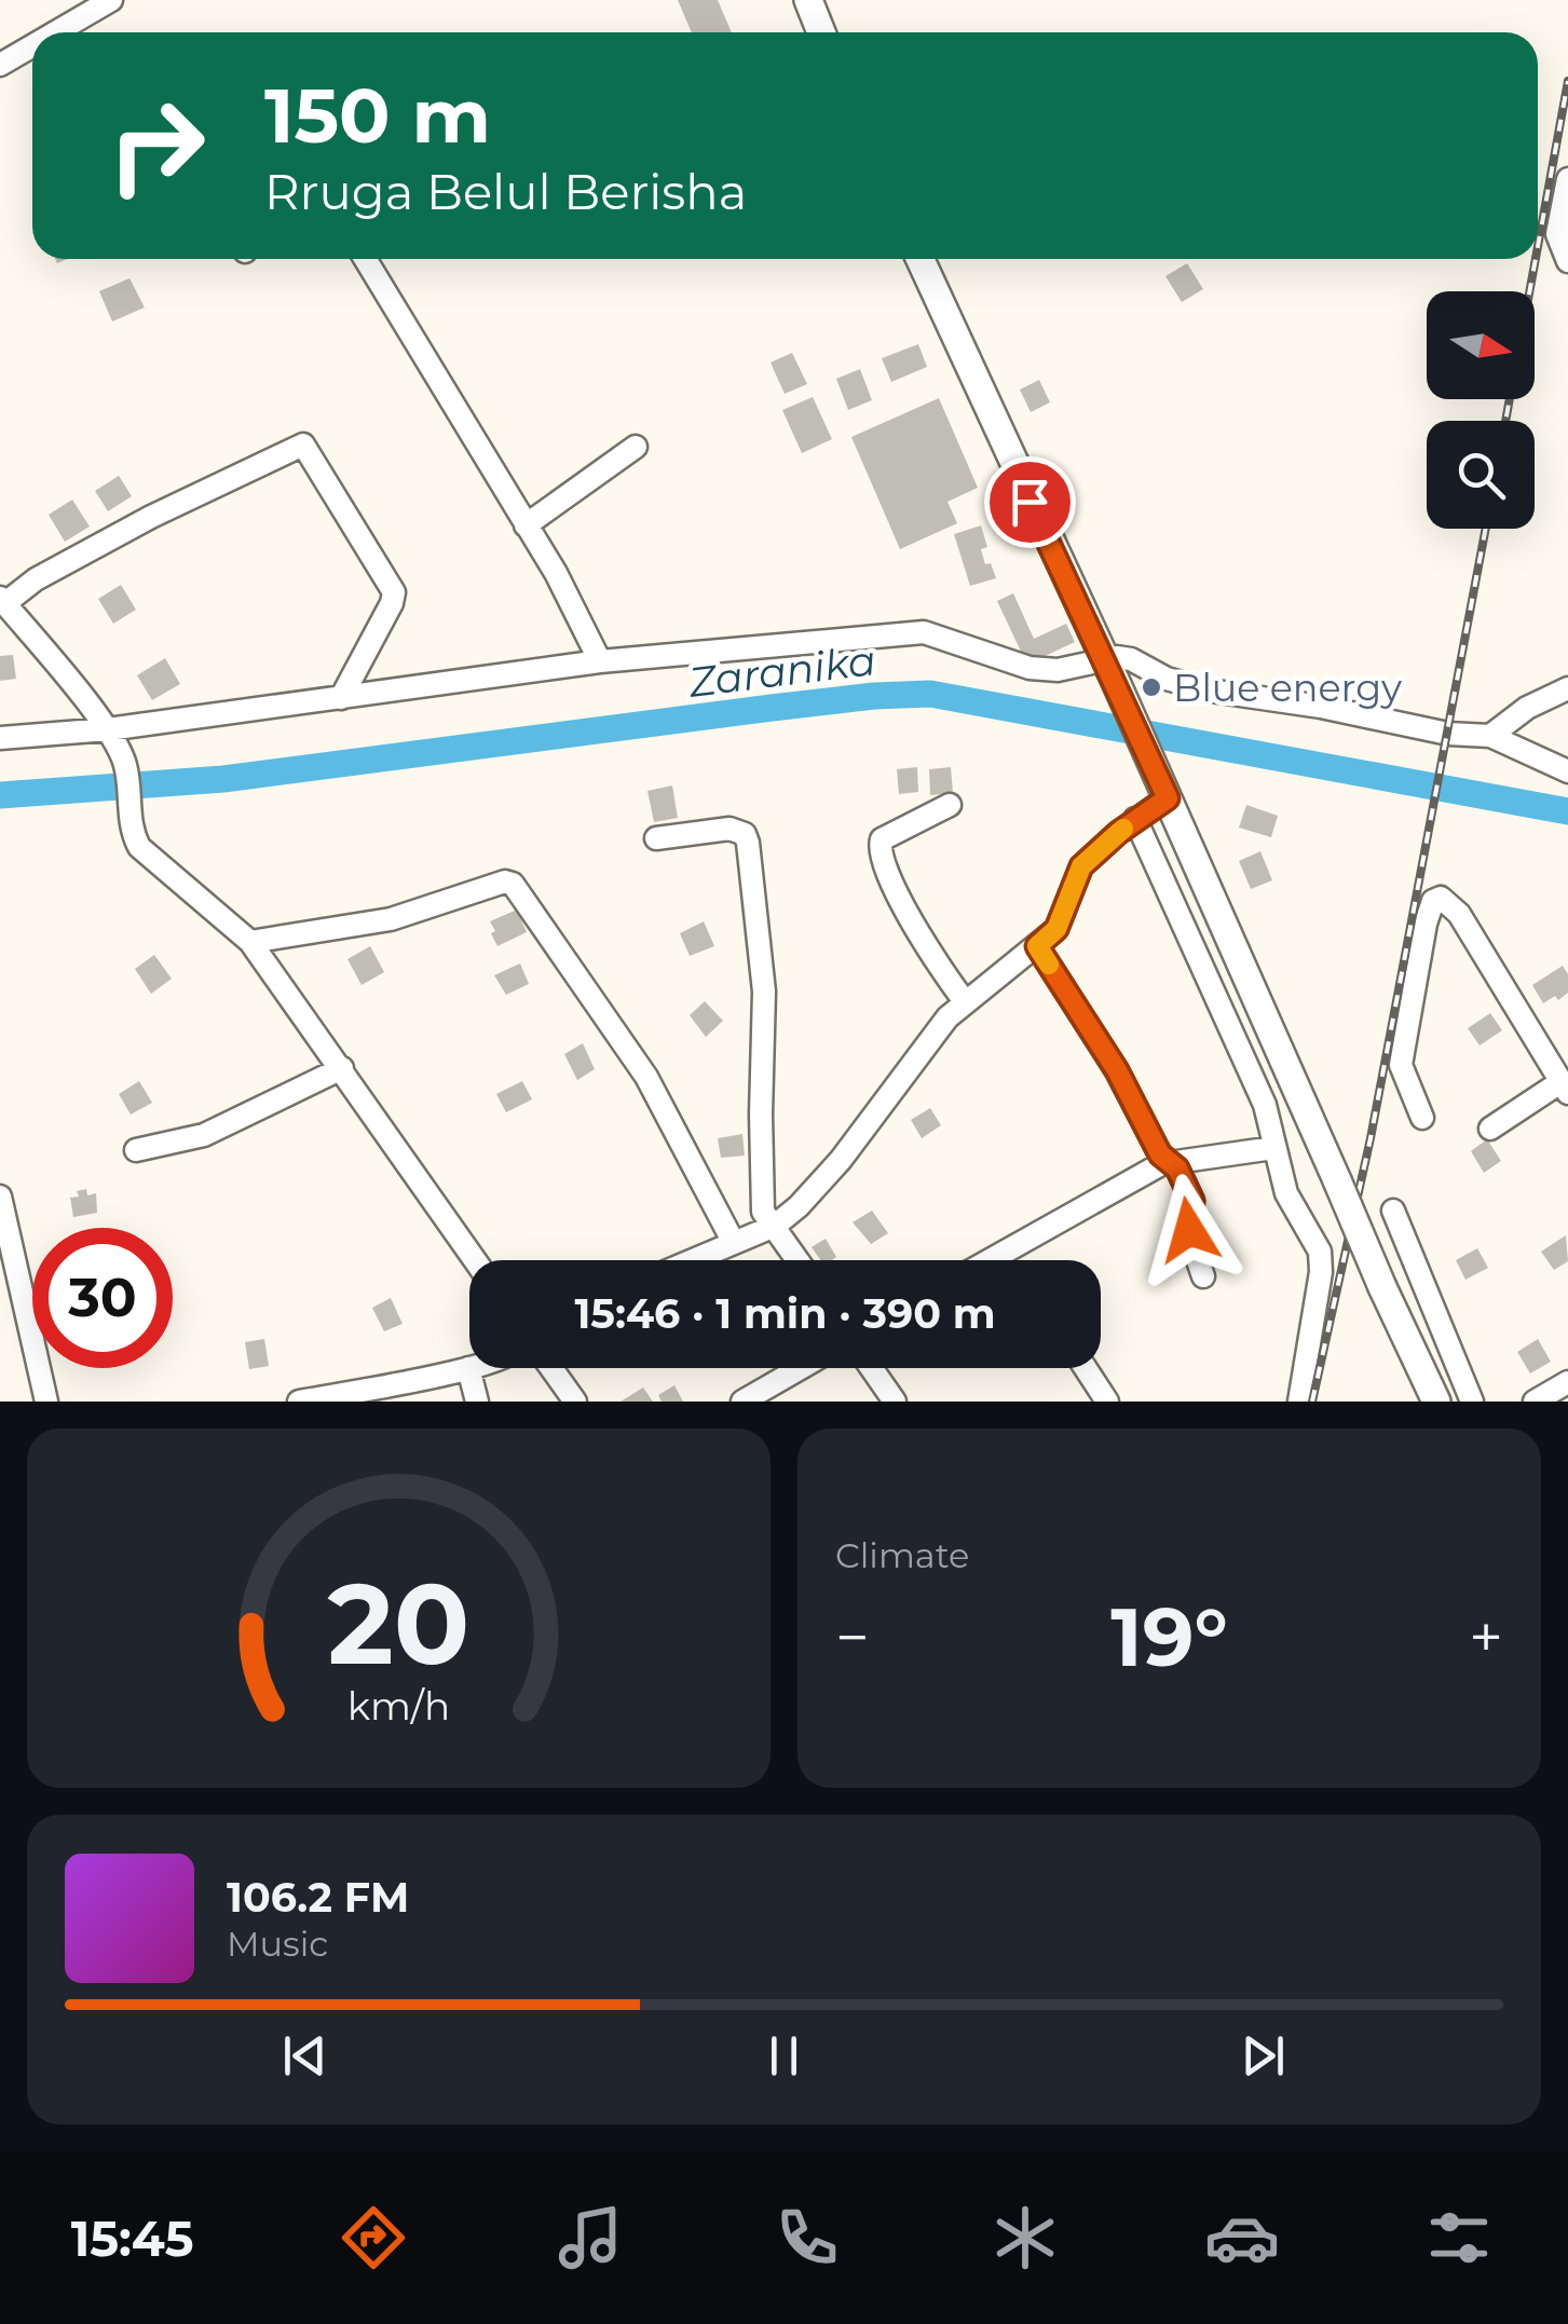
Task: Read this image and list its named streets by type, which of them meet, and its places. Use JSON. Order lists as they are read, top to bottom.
{
  "water": ["Zaranika"],
  "places": ["Blue energy"],
  "north": "right",
  "page": {
    "turn": ["150 m", "Rruga Belul Berisha"],
    "limit": "30",
    "trip": "15:46 · 1 min · 390 m",
    "tile": "Climate",
    "heat": ["−", "19°", "+"],
    "song": ["106.2 FM", "Music"],
    "tabs": "15:45",
    "gauge": ["20", "km/h"]
  }
}
